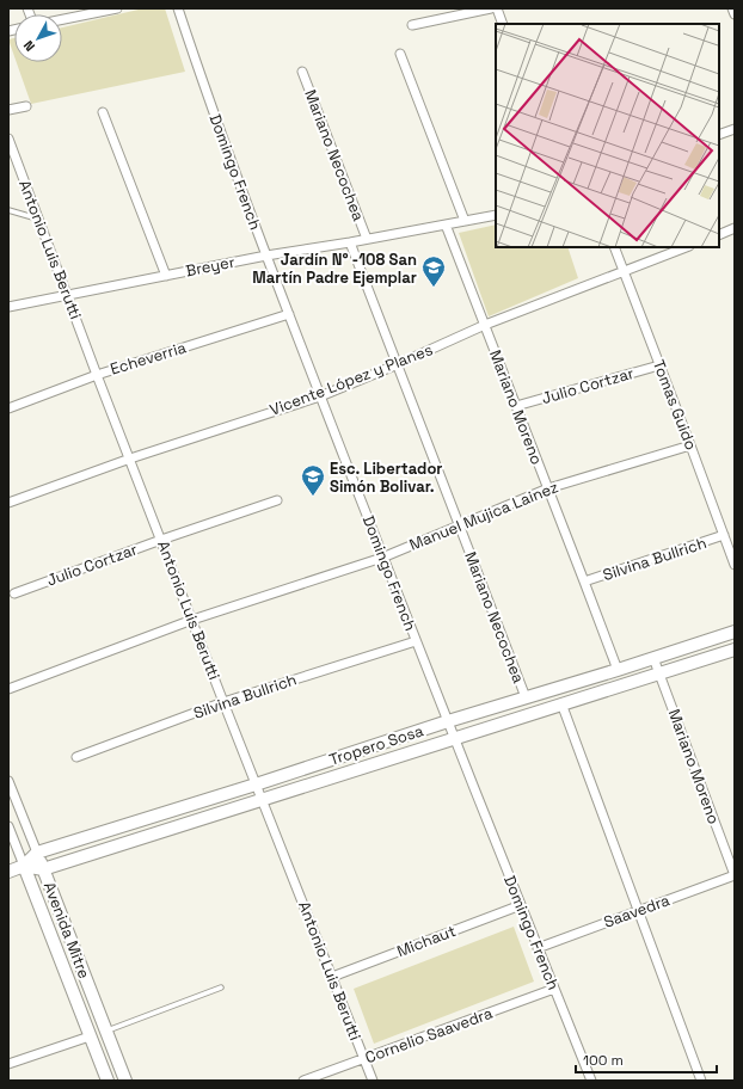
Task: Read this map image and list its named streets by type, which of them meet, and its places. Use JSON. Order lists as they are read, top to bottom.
{
  "streets": {
    "street": [
      "Mariano Necochea",
      "Domingo French",
      "Antonio Luis Berutti",
      "Breyer",
      "Echeverria",
      "Vicente López y Planes",
      "Julio Cortzar",
      "Tomas Guido",
      "Mariano Moreno",
      "Manuel Mujica Lainez",
      "Silvina Bullrich",
      "Tropero Sosa",
      "Saavedra",
      "Avenida Mitre",
      "Michaut",
      "Cornelio Saavedra"
    ]
  },
  "crossings": [
    ["Mariano Necochea", "Breyer"],
    ["Mariano Necochea", "Vicente López y Planes"],
    ["Mariano Necochea", "Manuel Mujica Lainez"],
    ["Mariano Necochea", "Tropero Sosa"],
    ["Domingo French", "Breyer"],
    ["Domingo French", "Echeverria"],
    ["Domingo French", "Vicente López y Planes"],
    ["Domingo French", "Manuel Mujica Lainez"],
    ["Domingo French", "Silvina Bullrich"],
    ["Domingo French", "Tropero Sosa"],
    ["Domingo French", "Saavedra"],
    ["Domingo French", "Michaut"],
    ["Domingo French", "Cornelio Saavedra"],
    ["Antonio Luis Berutti", "Breyer"],
    ["Antonio Luis Berutti", "Echeverria"],
    ["Antonio Luis Berutti", "Vicente López y Planes"],
    ["Antonio Luis Berutti", "Julio Cortzar"],
    ["Antonio Luis Berutti", "Manuel Mujica Lainez"],
    ["Antonio Luis Berutti", "Silvina Bullrich"],
    ["Antonio Luis Berutti", "Tropero Sosa"],
    ["Antonio Luis Berutti", "Michaut"],
    ["Antonio Luis Berutti", "Cornelio Saavedra"],
    ["Breyer", "Mariano Moreno"],
    ["Vicente López y Planes", "Tomas Guido"],
    ["Vicente López y Planes", "Mariano Moreno"],
    ["Julio Cortzar", "Tomas Guido"],
    ["Julio Cortzar", "Mariano Moreno"],
    ["Tomas Guido", "Manuel Mujica Lainez"],
    ["Tomas Guido", "Silvina Bullrich"],
    ["Mariano Moreno", "Manuel Mujica Lainez"],
    ["Mariano Moreno", "Silvina Bullrich"],
    ["Mariano Moreno", "Tropero Sosa"],
    ["Mariano Moreno", "Saavedra"],
    ["Tropero Sosa", "Avenida Mitre"]
  ],
  "places": {
    "school or university": ["Jardín N° -108 San Martín Padre Ejemplar", "Esc. Libertador Simón Bolivar."]
  },
  "scale_bar": "100 m",
  "north": "bottom left"
}
